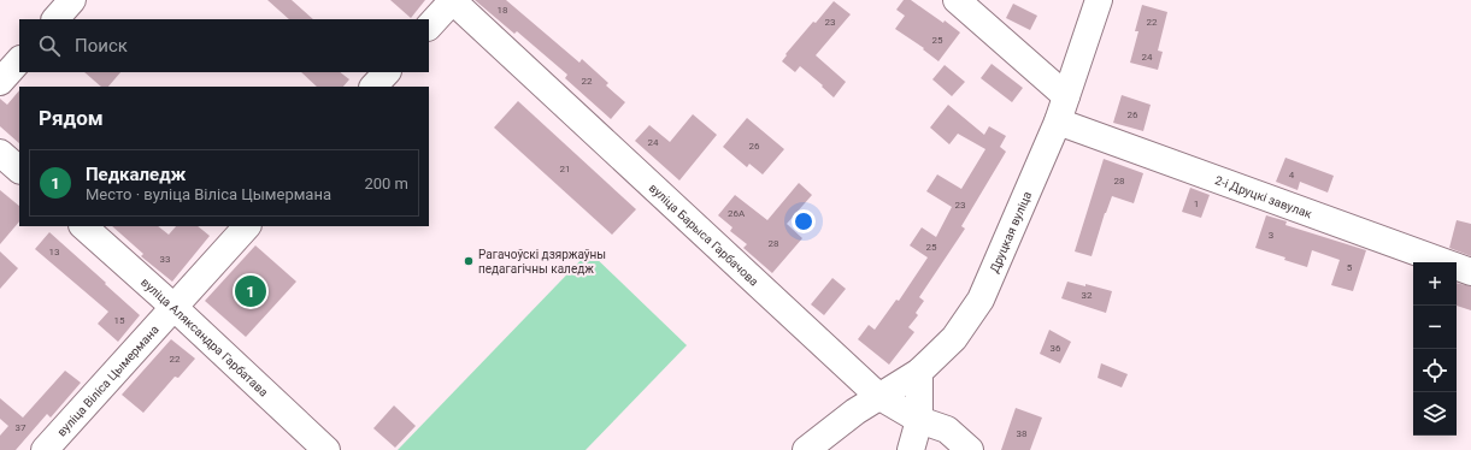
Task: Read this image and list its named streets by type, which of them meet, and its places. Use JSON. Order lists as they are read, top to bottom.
{
  "streets": {
    "street": [
      "2-і Друцкі завулак",
      "Друцкая вуліца",
      "вуліца Барыса Гарбачова",
      "вуліца Аляксандра Гарбатава",
      "вуліца Віліса Цымермана"
    ]
  },
  "crossings": [
    ["2-і Друцкі завулак", "Друцкая вуліца"],
    ["Друцкая вуліца", "вуліца Барыса Гарбачова"],
    ["вуліца Аляксандра Гарбатава", "вуліца Віліса Цымермана"]
  ],
  "places": ["Рагачоўскі дзяржаўны педагагічны каледж"],
  "house_numbers": [
    "18",
    "23",
    "22",
    "25",
    "24",
    "22",
    "26",
    "24",
    "26",
    "21",
    "4",
    "28",
    "1",
    "23",
    "26А",
    "3",
    "28",
    "25",
    "13",
    "33",
    "5",
    "32",
    "15",
    "36",
    "22",
    "37",
    "38"
  ],
  "page": {
    "search": "Поиск",
    "heading": "Рядом",
    "list": [
      {
        "mark": "1",
        "name": "Педкаледж",
        "note": "Место · вуліца Віліса Цымермана",
        "value": "200 m"
      }
    ],
    "map_buttons": ["+", "−"],
    "pins": "1"
  }
}
